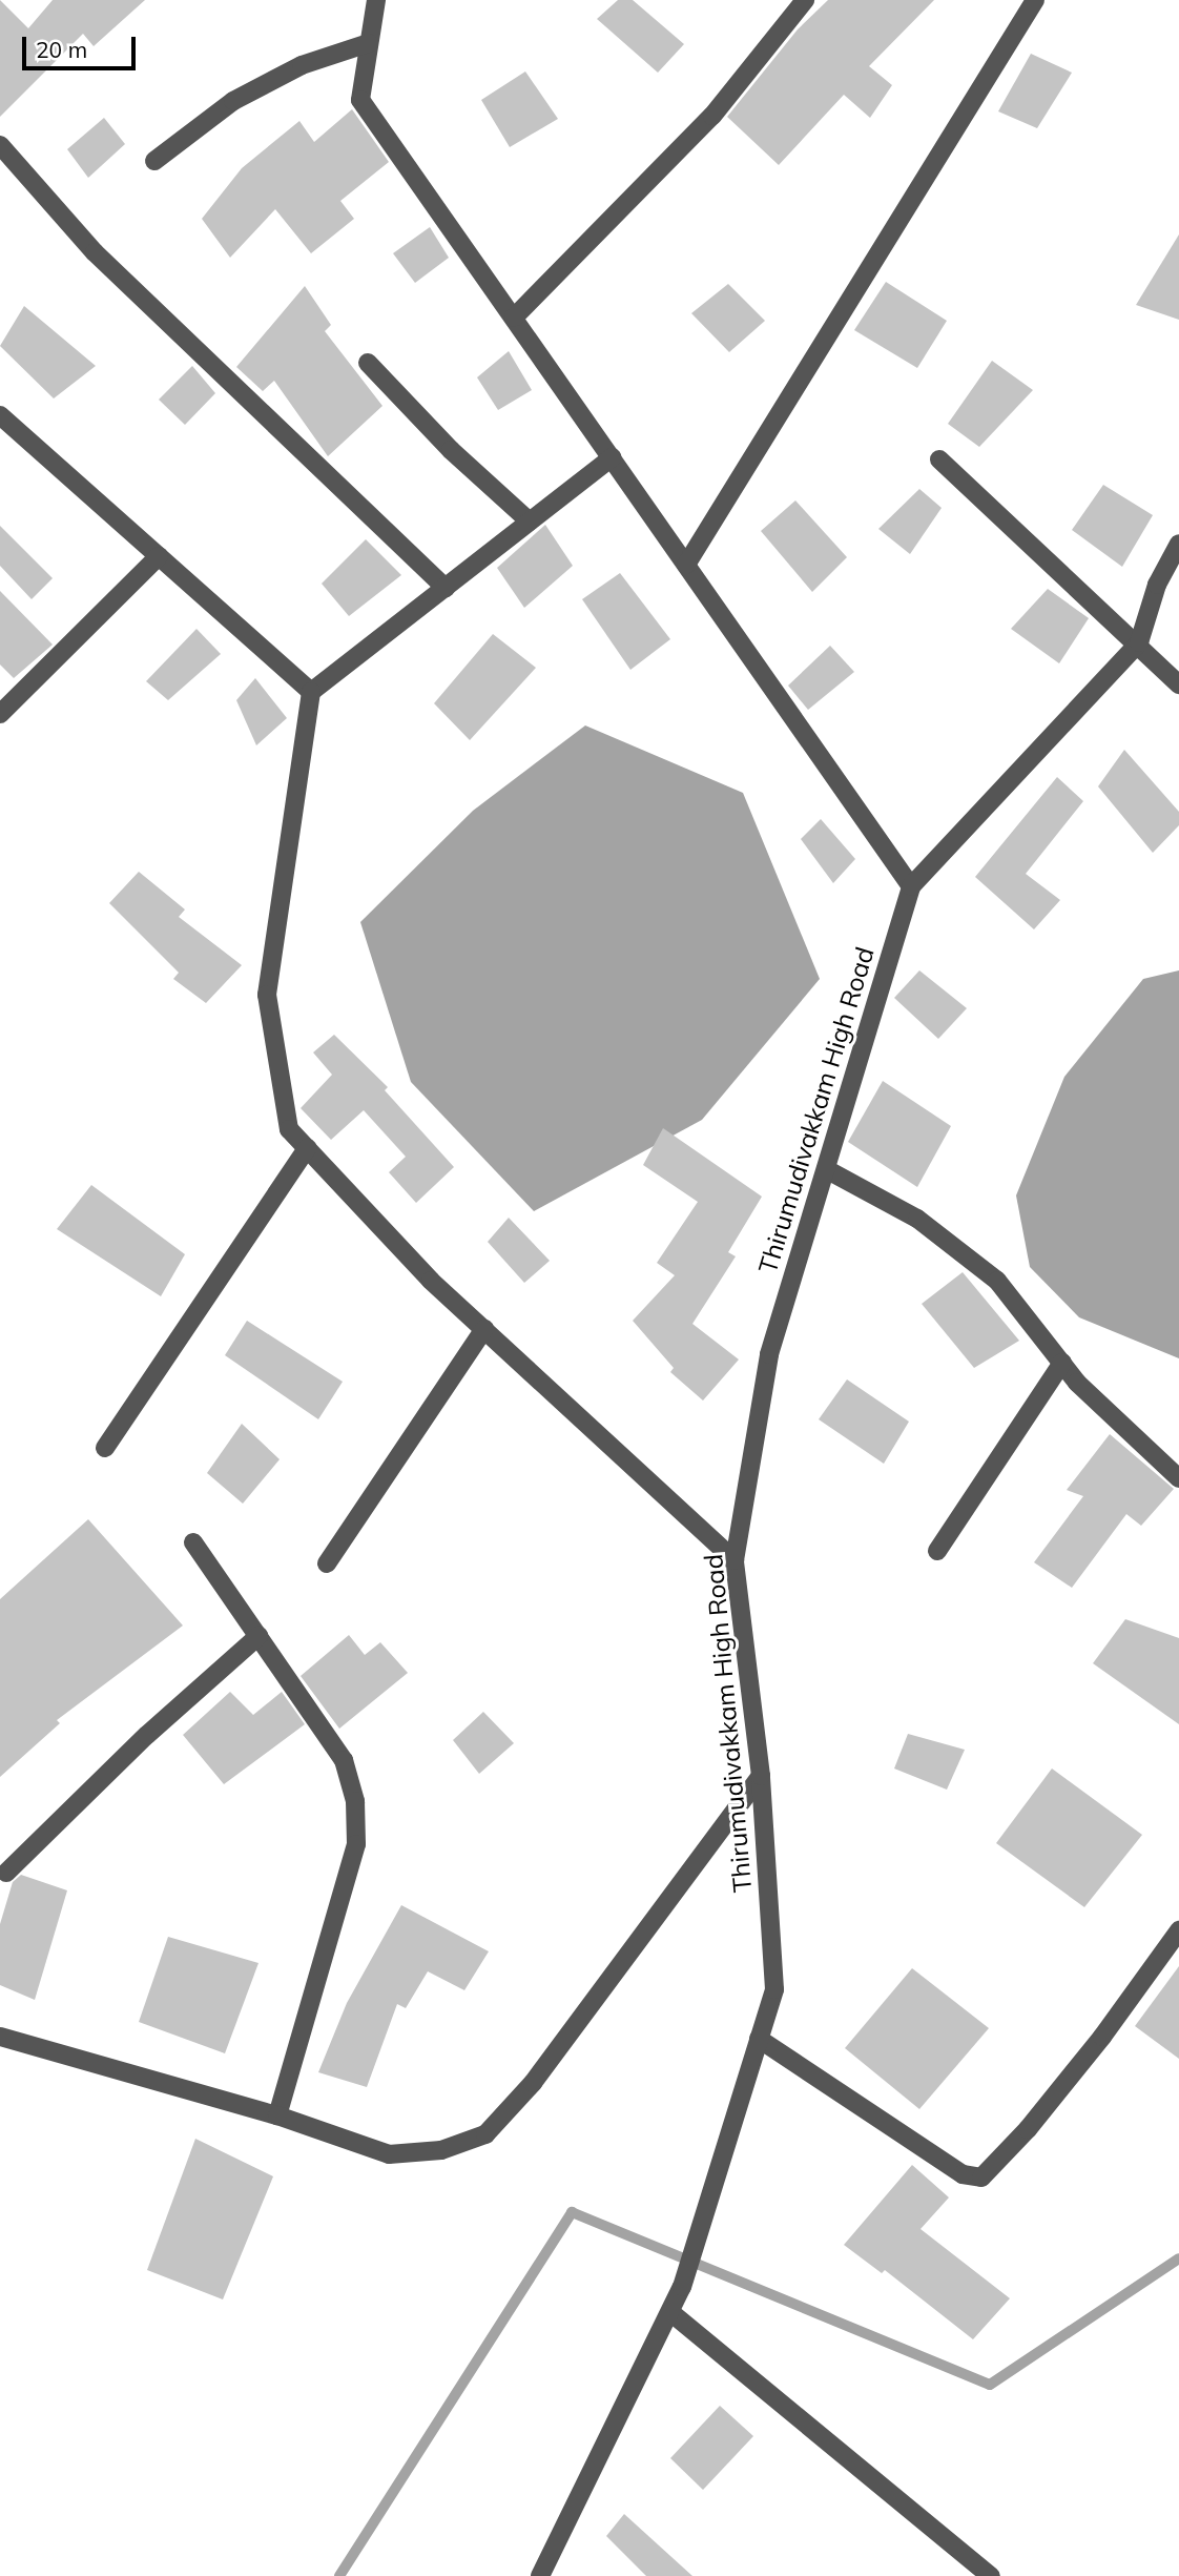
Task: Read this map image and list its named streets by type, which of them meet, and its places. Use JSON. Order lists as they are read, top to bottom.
{
  "streets": {
    "street": ["Thirumudivakkam High Road"]
  },
  "scale_bar": "20 m"
}
